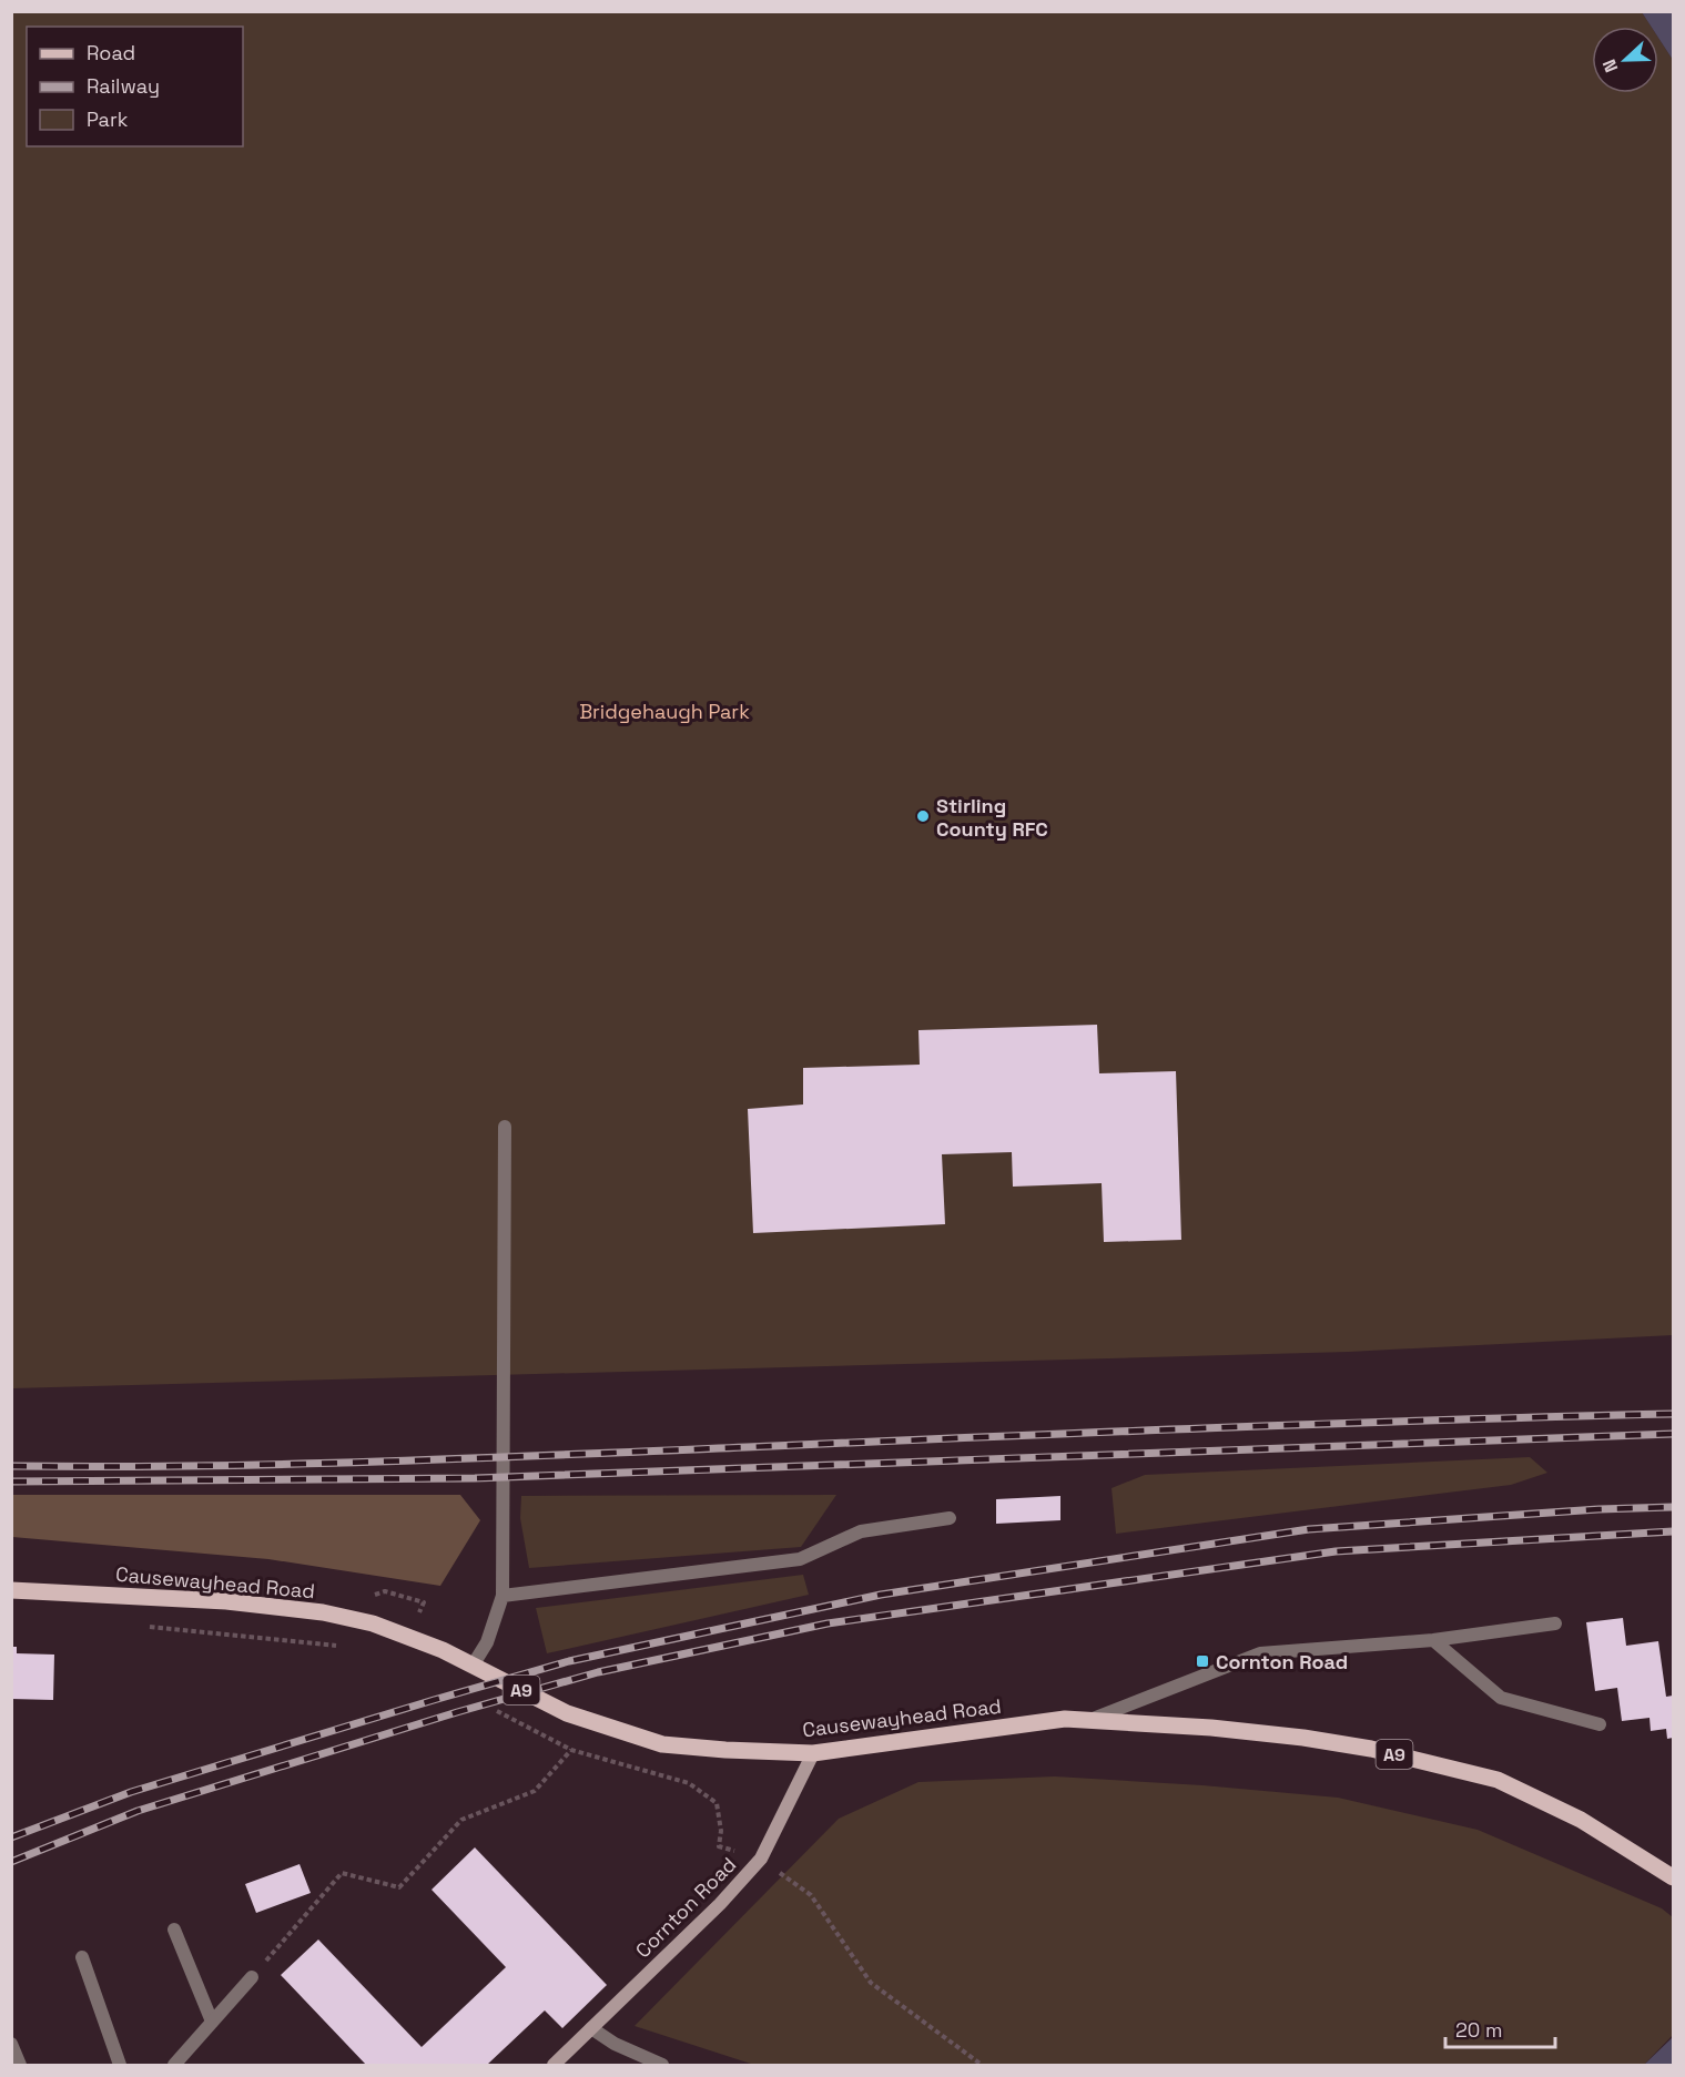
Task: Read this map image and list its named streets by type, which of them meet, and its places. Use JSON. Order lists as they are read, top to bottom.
{
  "streets": {
    "main road": ["Causewayhead Road", "A9", "Cornton Road"]
  },
  "crossings": [
    ["Causewayhead Road", "Cornton Road"]
  ],
  "parks": ["Bridgehaugh Park"],
  "places": {
    "other": ["Stirling County RFC"],
    "transit": ["Cornton Road"]
  },
  "legend": ["Road", "Railway", "Park"],
  "scale_bar": "20 m",
  "north": "left"
}
